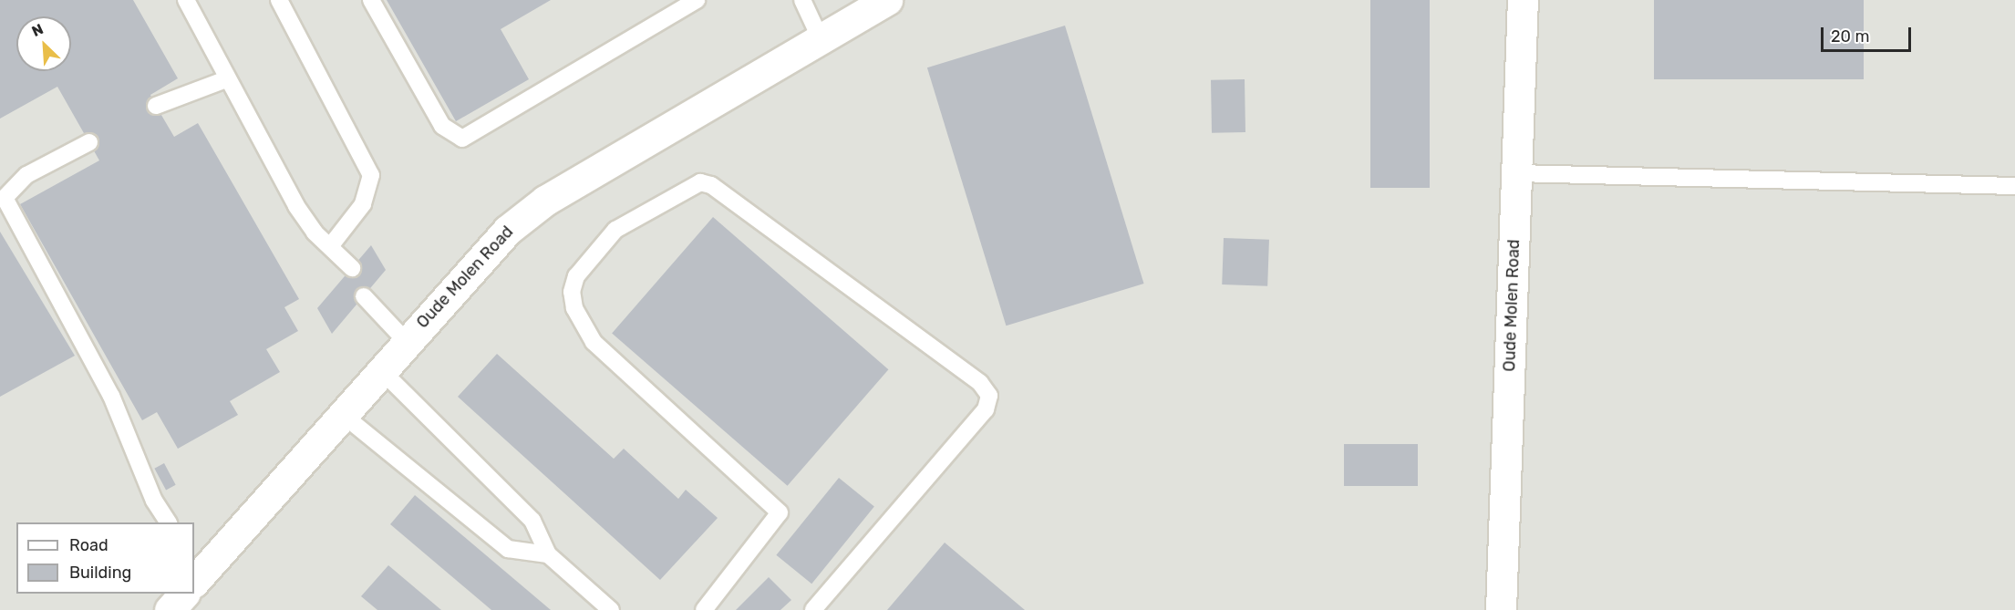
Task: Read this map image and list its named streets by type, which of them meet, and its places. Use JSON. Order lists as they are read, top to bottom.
{
  "streets": {
    "street": ["Oude Molen Road"]
  },
  "legend": ["Road", "Building"],
  "scale_bar": "20 m",
  "north": "top left"
}
